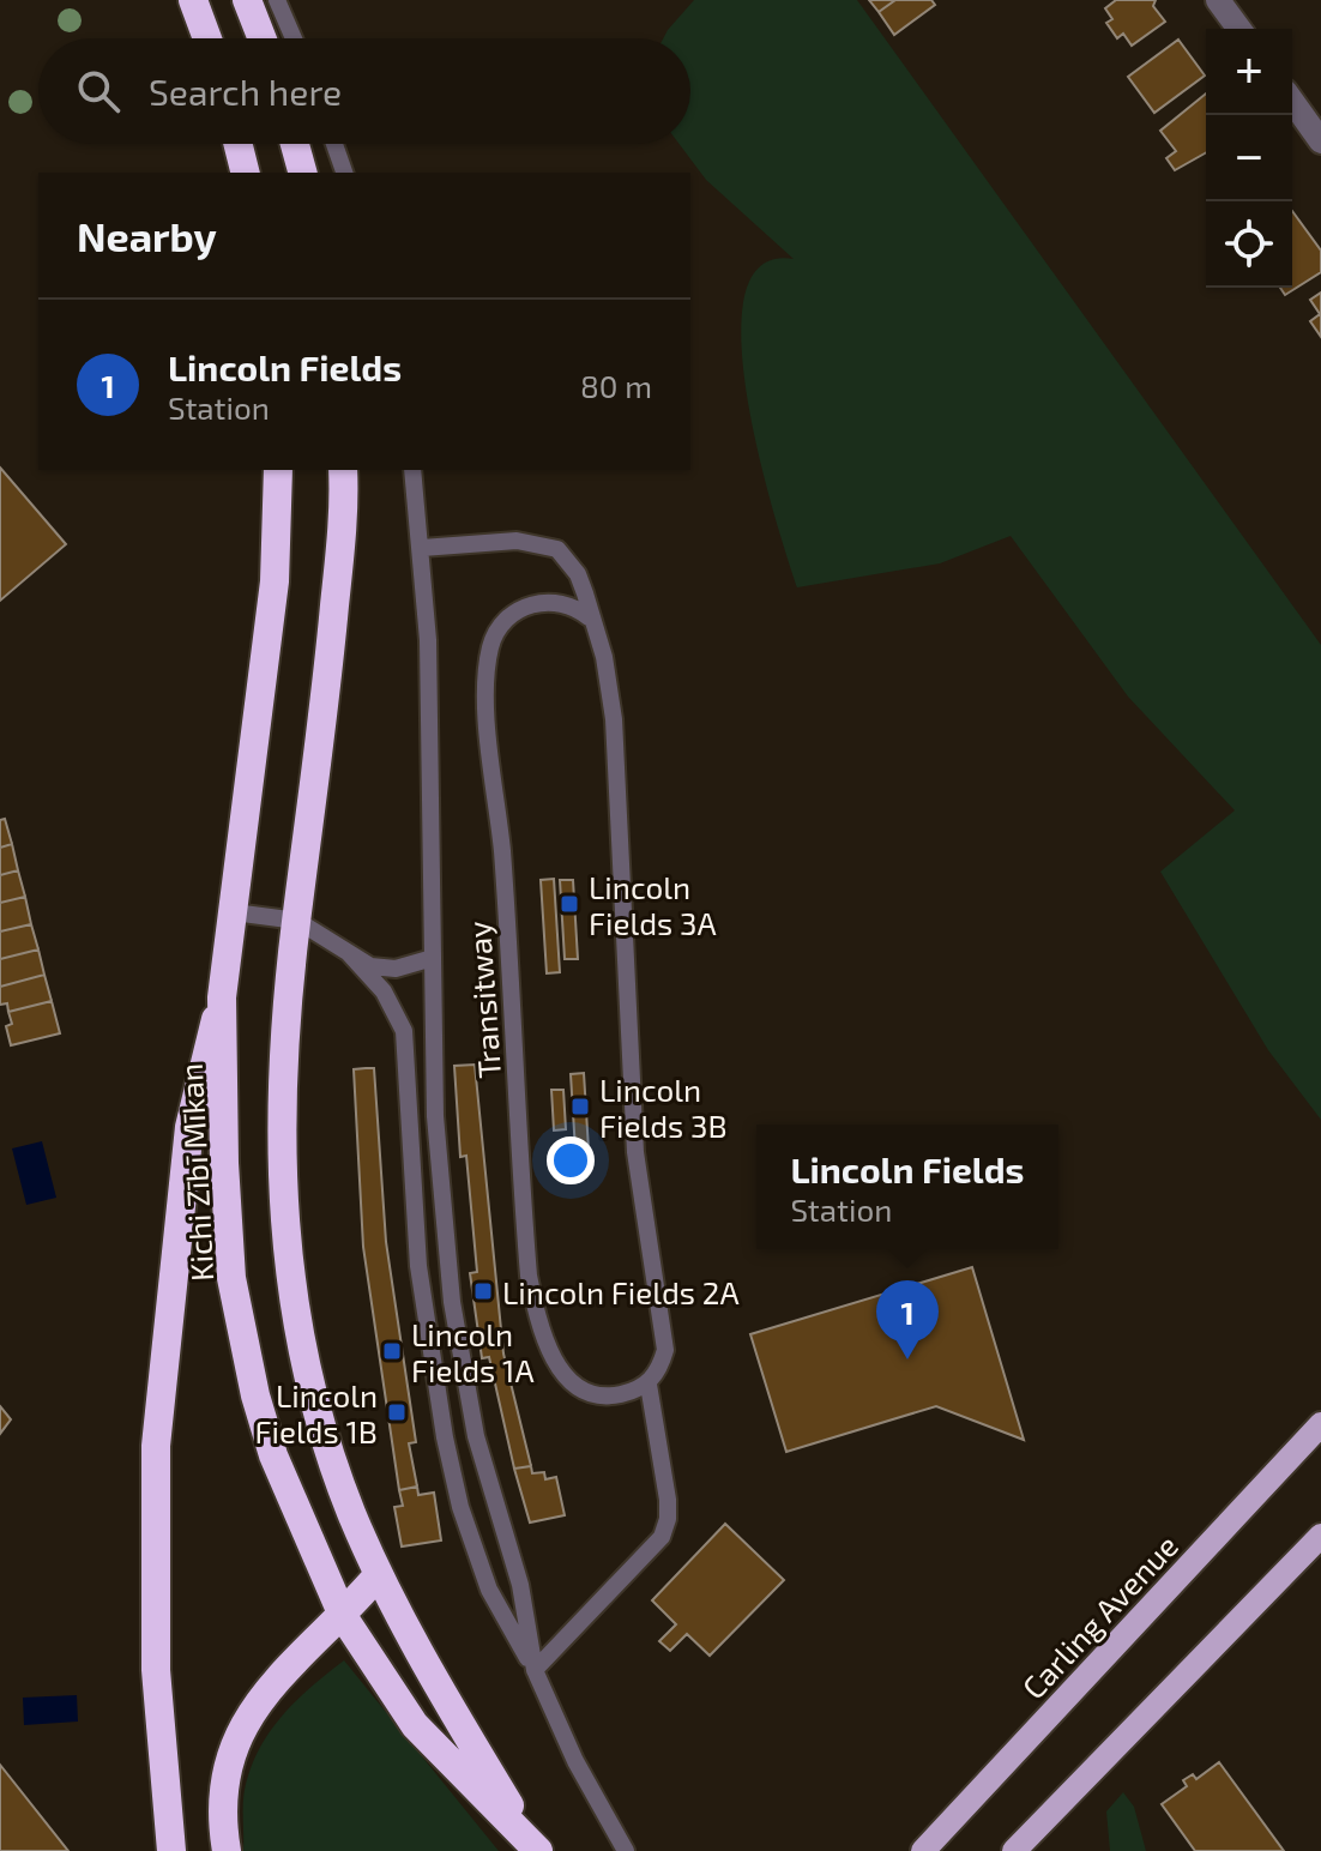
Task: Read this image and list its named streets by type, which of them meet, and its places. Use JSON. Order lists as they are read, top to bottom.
{
  "streets": {
    "highway": ["Kichi Zībī Mīkan"],
    "main road": ["Carling Avenue"],
    "lane": ["Transitway"]
  },
  "crossings": [
    ["Transitway", "Kichi Zībī Mīkan"]
  ],
  "places": {
    "transit": [
      "Lincoln Fields 3A",
      "Lincoln Fields 3B",
      "Lincoln Fields 2A",
      "Lincoln Fields 1A",
      "Lincoln Fields 1B"
    ]
  },
  "page": {
    "map_buttons": ["+", "−"],
    "search": "Search here",
    "heading": "Nearby",
    "list": [
      {
        "mark": "1",
        "name": "Lincoln Fields",
        "note": "Station",
        "value": "80 m"
      }
    ],
    "popup": ["Lincoln Fields", "Station"],
    "pins": "1"
  }
}
